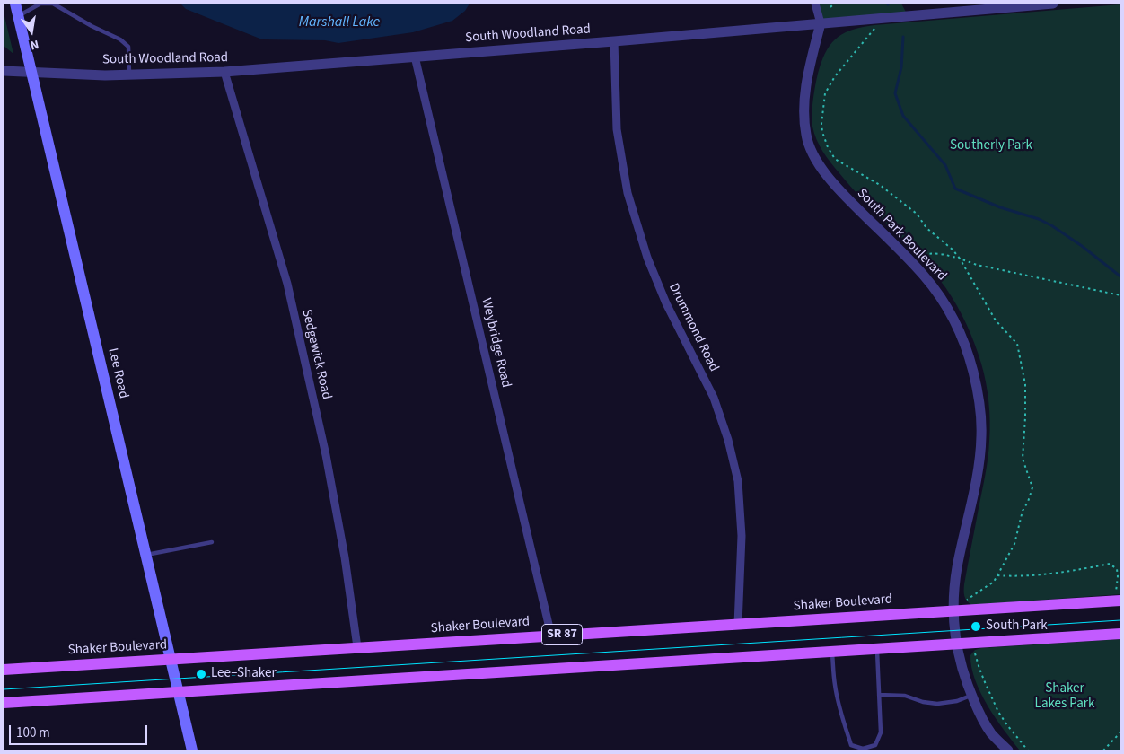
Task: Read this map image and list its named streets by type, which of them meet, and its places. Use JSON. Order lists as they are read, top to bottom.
{
  "streets": {
    "main road": ["Lee Road", "Shaker Boulevard", "SR 87"],
    "street": [
      "South Woodland Road",
      "South Park Boulevard",
      "Drummond Road",
      "Weybridge Road",
      "Sedgewick Road"
    ]
  },
  "crossings": [
    ["South Woodland Road", "South Park Boulevard"],
    ["South Woodland Road", "Drummond Road"],
    ["South Woodland Road", "Weybridge Road"],
    ["South Woodland Road", "Sedgewick Road"],
    ["South Woodland Road", "Lee Road"],
    ["South Park Boulevard", "Shaker Boulevard"],
    ["Drummond Road", "Shaker Boulevard"],
    ["Weybridge Road", "Shaker Boulevard"],
    ["Sedgewick Road", "Shaker Boulevard"],
    ["Lee Road", "Shaker Boulevard"]
  ],
  "water": ["Marshall Lake"],
  "parks": ["Southerly Park", "Shaker Lakes Park"],
  "places": ["South Park", "Lee–Shaker"],
  "scale_bar": "100 m",
  "north": "bottom"
}
